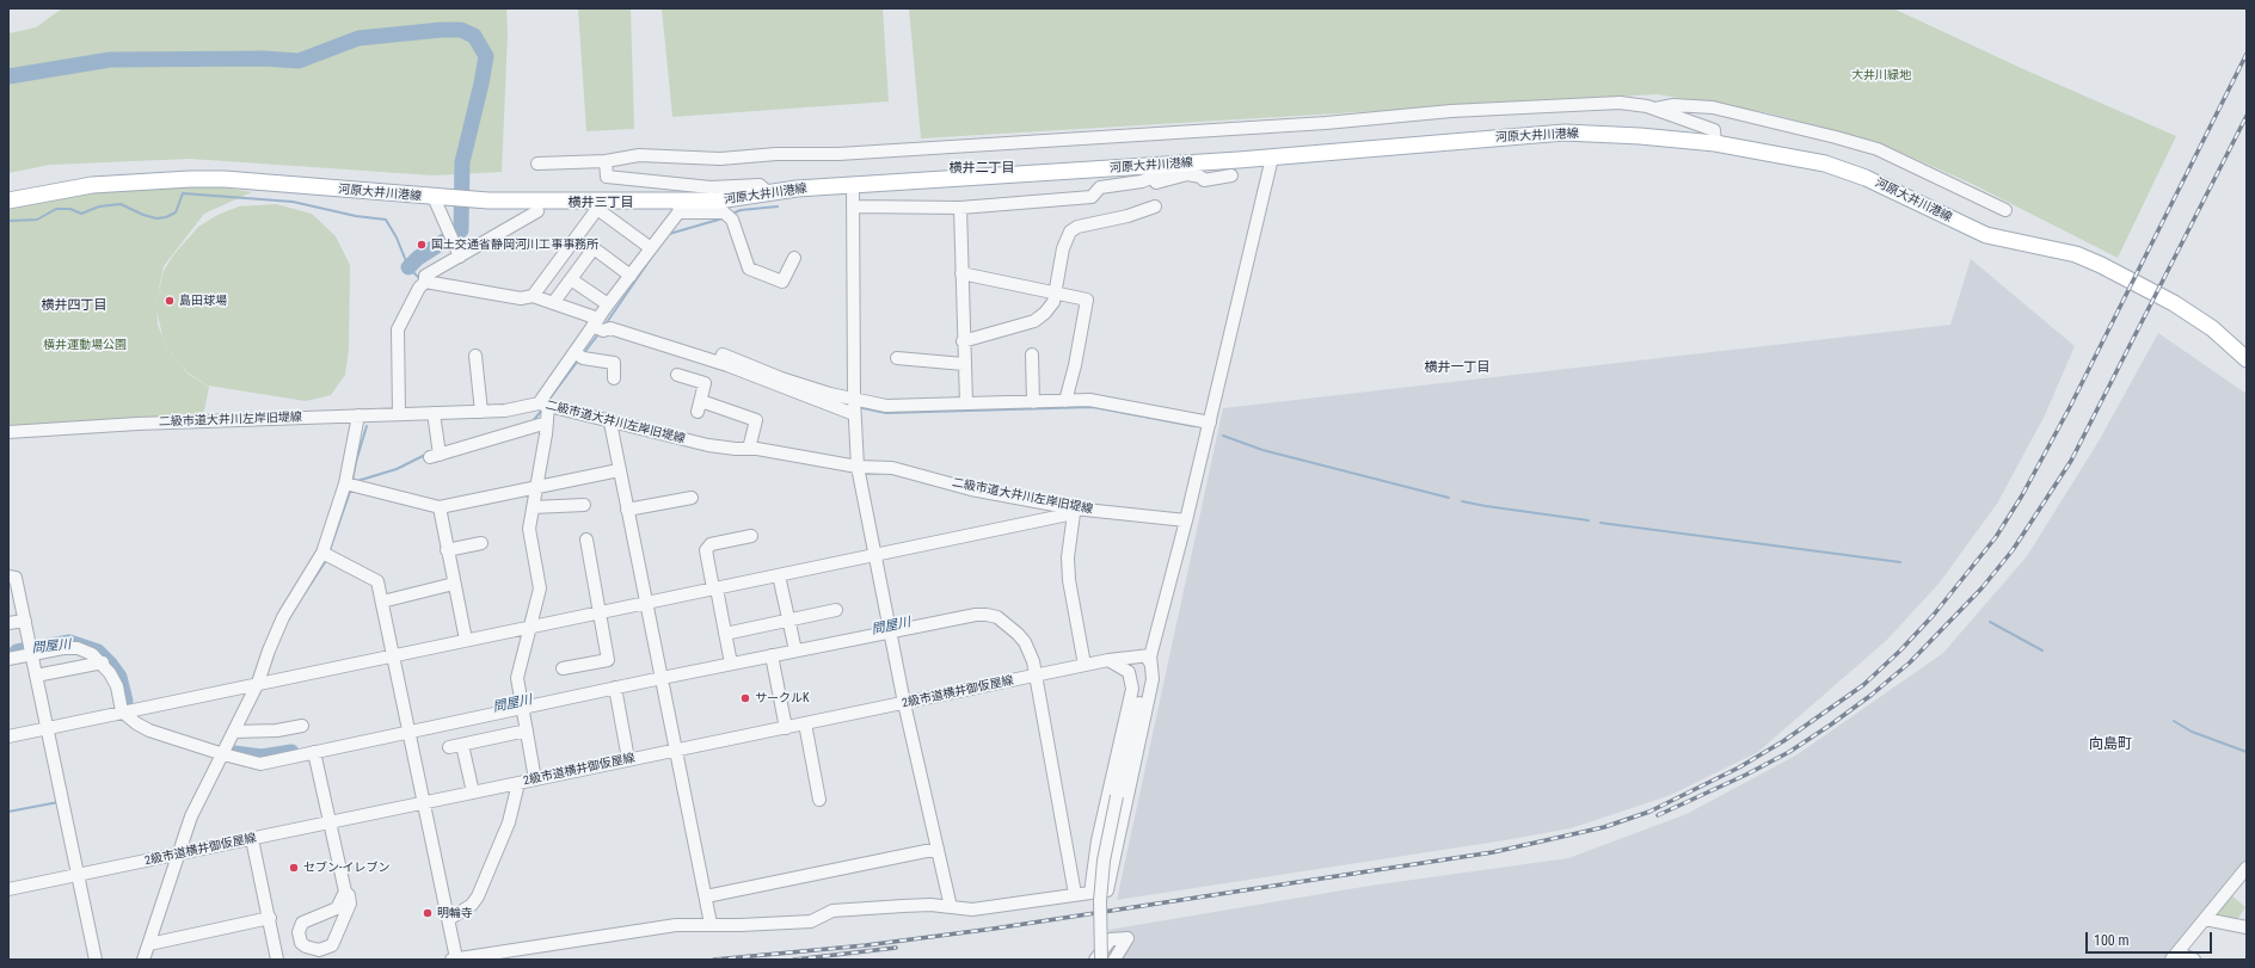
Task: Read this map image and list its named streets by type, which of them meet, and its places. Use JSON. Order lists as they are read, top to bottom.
{
  "streets": {
    "main road": ["河原大井川港線"],
    "street": ["二級市道大井川左岸旧堤線", "2級市道横井御仮屋線"]
  },
  "districts": [
    "横井二丁目",
    "横井三丁目",
    "横井四丁目",
    "横井一丁目",
    "向島町"
  ],
  "water": ["問屋川"],
  "parks": ["大井川緑地", "横井運動場公園"],
  "places": [
    "国土交通省静岡河川工事事務所",
    "島田球場",
    "サークルK",
    "セブン-イレブン",
    "明輪寺"
  ],
  "scale_bar": "100 m"
}
